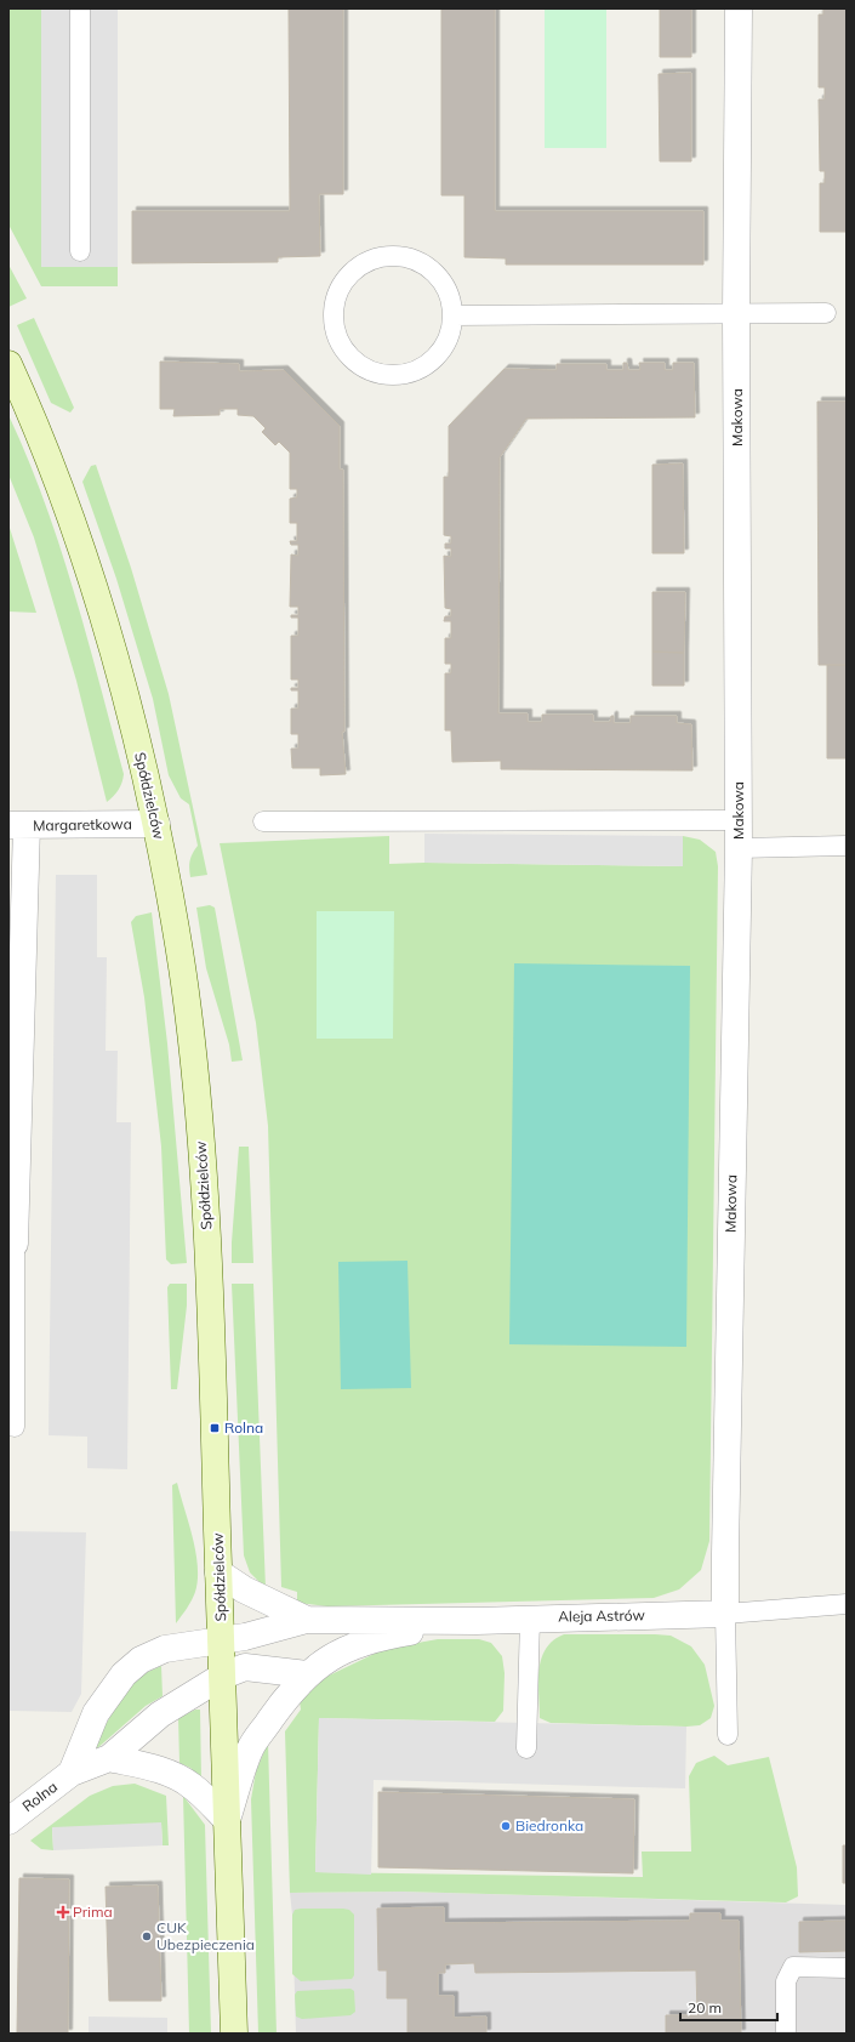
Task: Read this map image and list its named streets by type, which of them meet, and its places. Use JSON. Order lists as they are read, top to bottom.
{
  "streets": {
    "street": [
      "Makowa",
      "Spółdzielców",
      "Margaretkowa",
      "Aleja Astrów",
      "Rolna"
    ]
  },
  "crossings": [
    ["Makowa", "Aleja Astrów"],
    ["Spółdzielców", "Margaretkowa"],
    ["Spółdzielców", "Aleja Astrów"],
    ["Spółdzielców", "Rolna"],
    ["Aleja Astrów", "Rolna"]
  ],
  "places": {
    "transit": ["Rolna"],
    "other": ["Biedronka", "CUK Ubezpieczenia"],
    "health": ["Prima"]
  },
  "scale_bar": "20 m"
}
